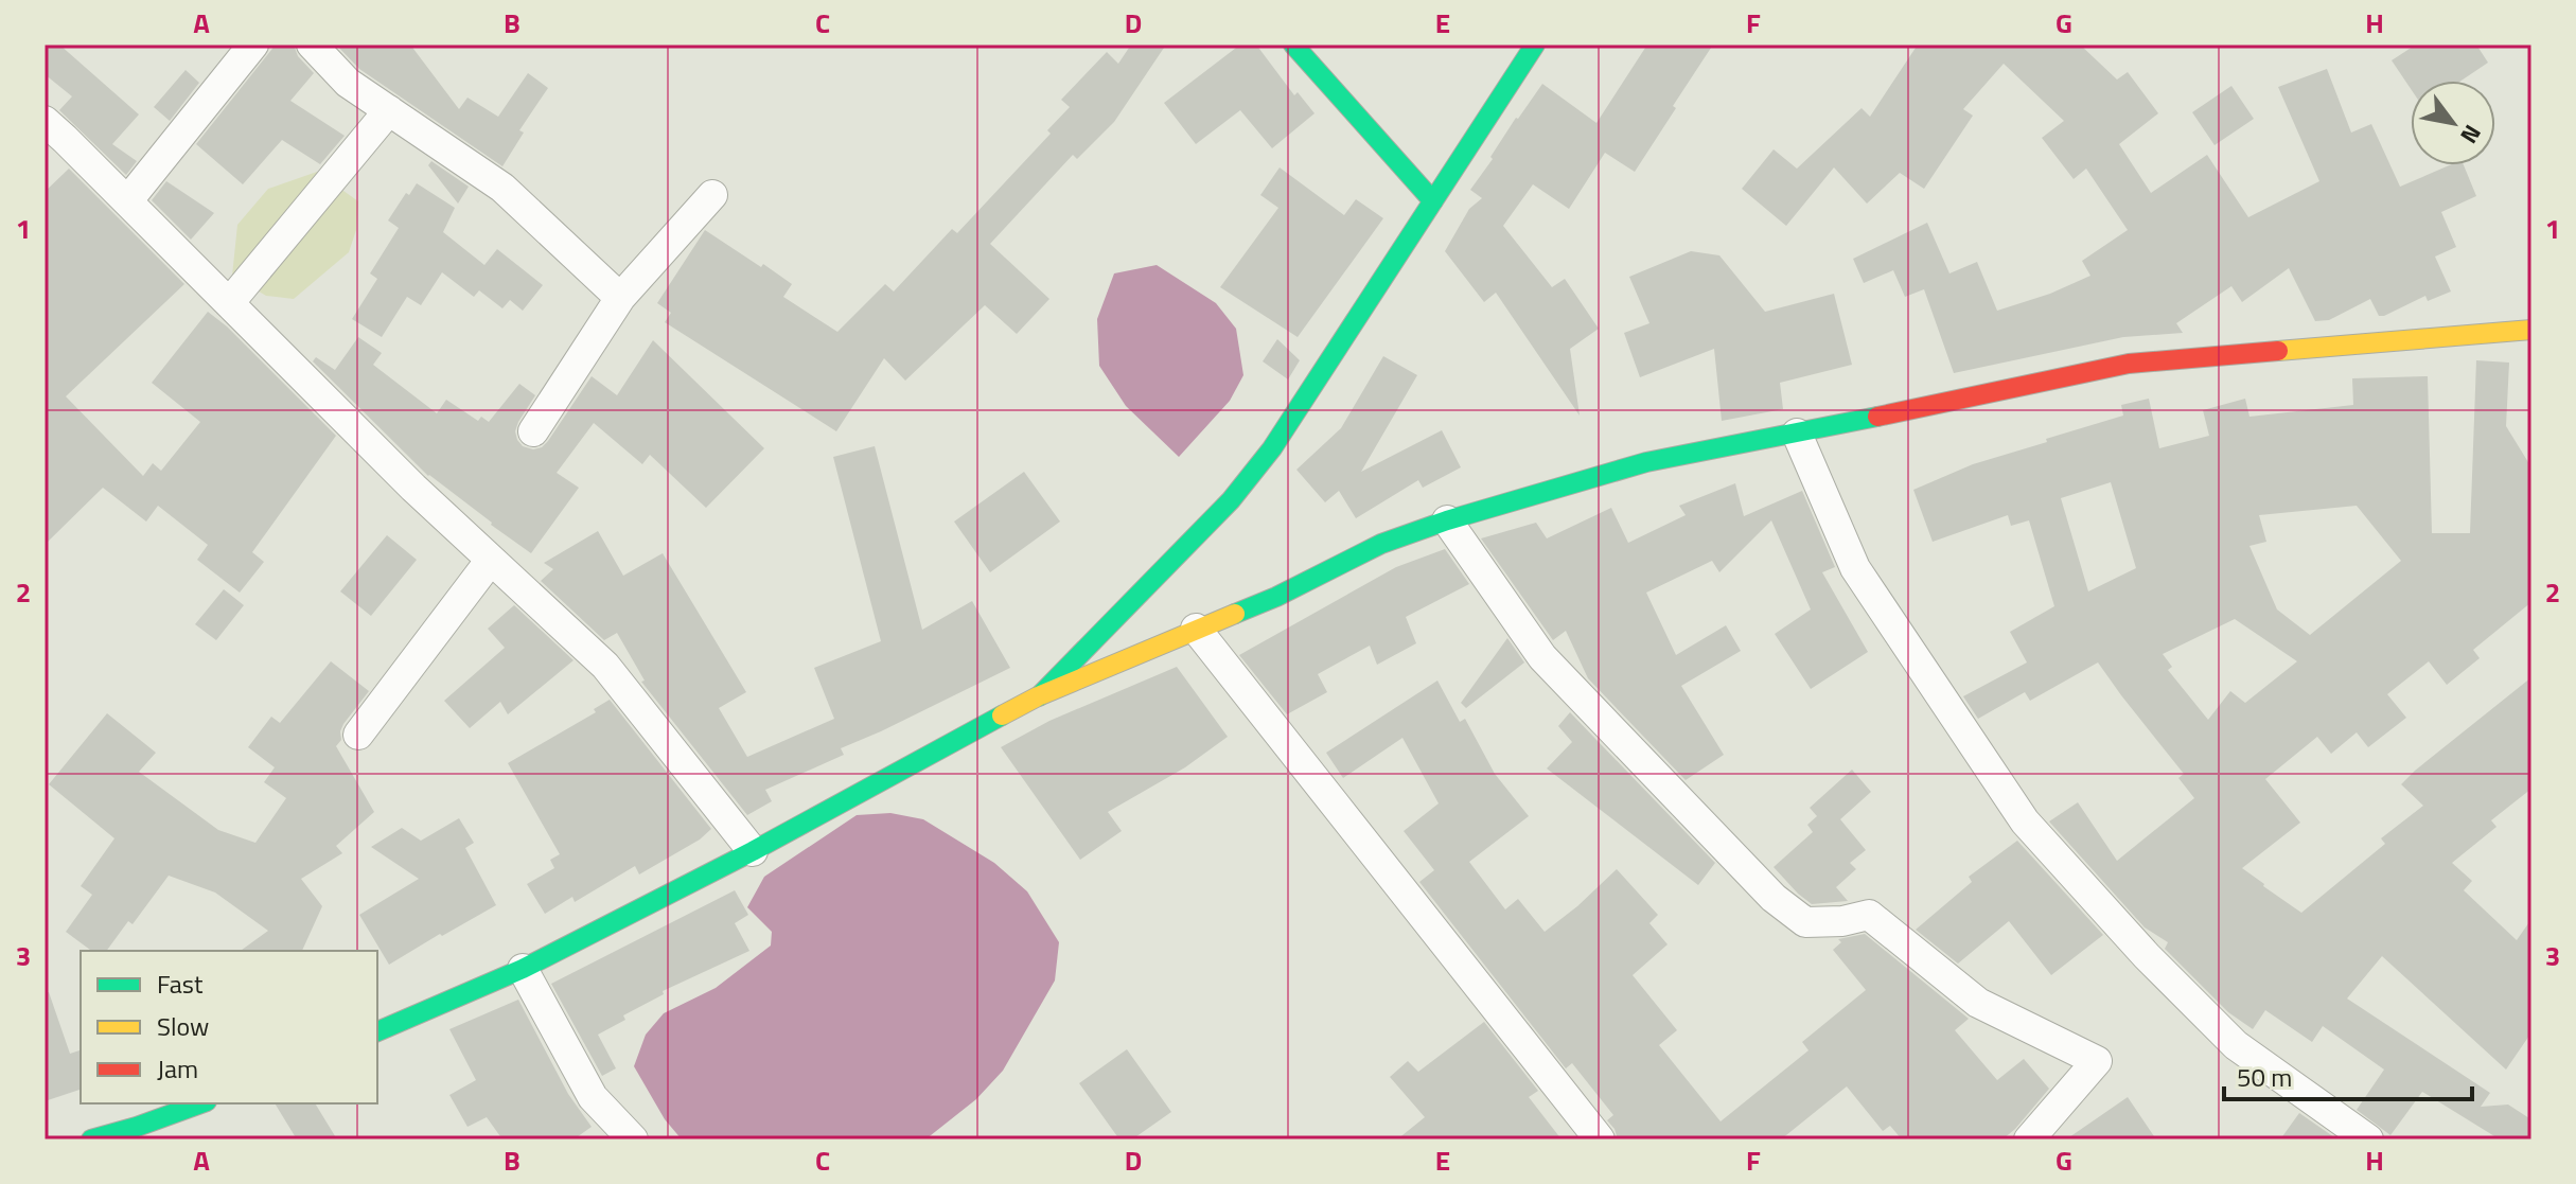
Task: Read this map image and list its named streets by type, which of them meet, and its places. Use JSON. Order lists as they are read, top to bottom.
{
  "legend": ["Fast", "Slow", "Jam"],
  "scale_bar": "50 m",
  "north": "bottom right",
  "grid": {
    "columns": [
      "A",
      "B",
      "C",
      "D",
      "E",
      "F",
      "G",
      "H"
    ],
    "rows": ["1", "2", "3"]
  }
}
